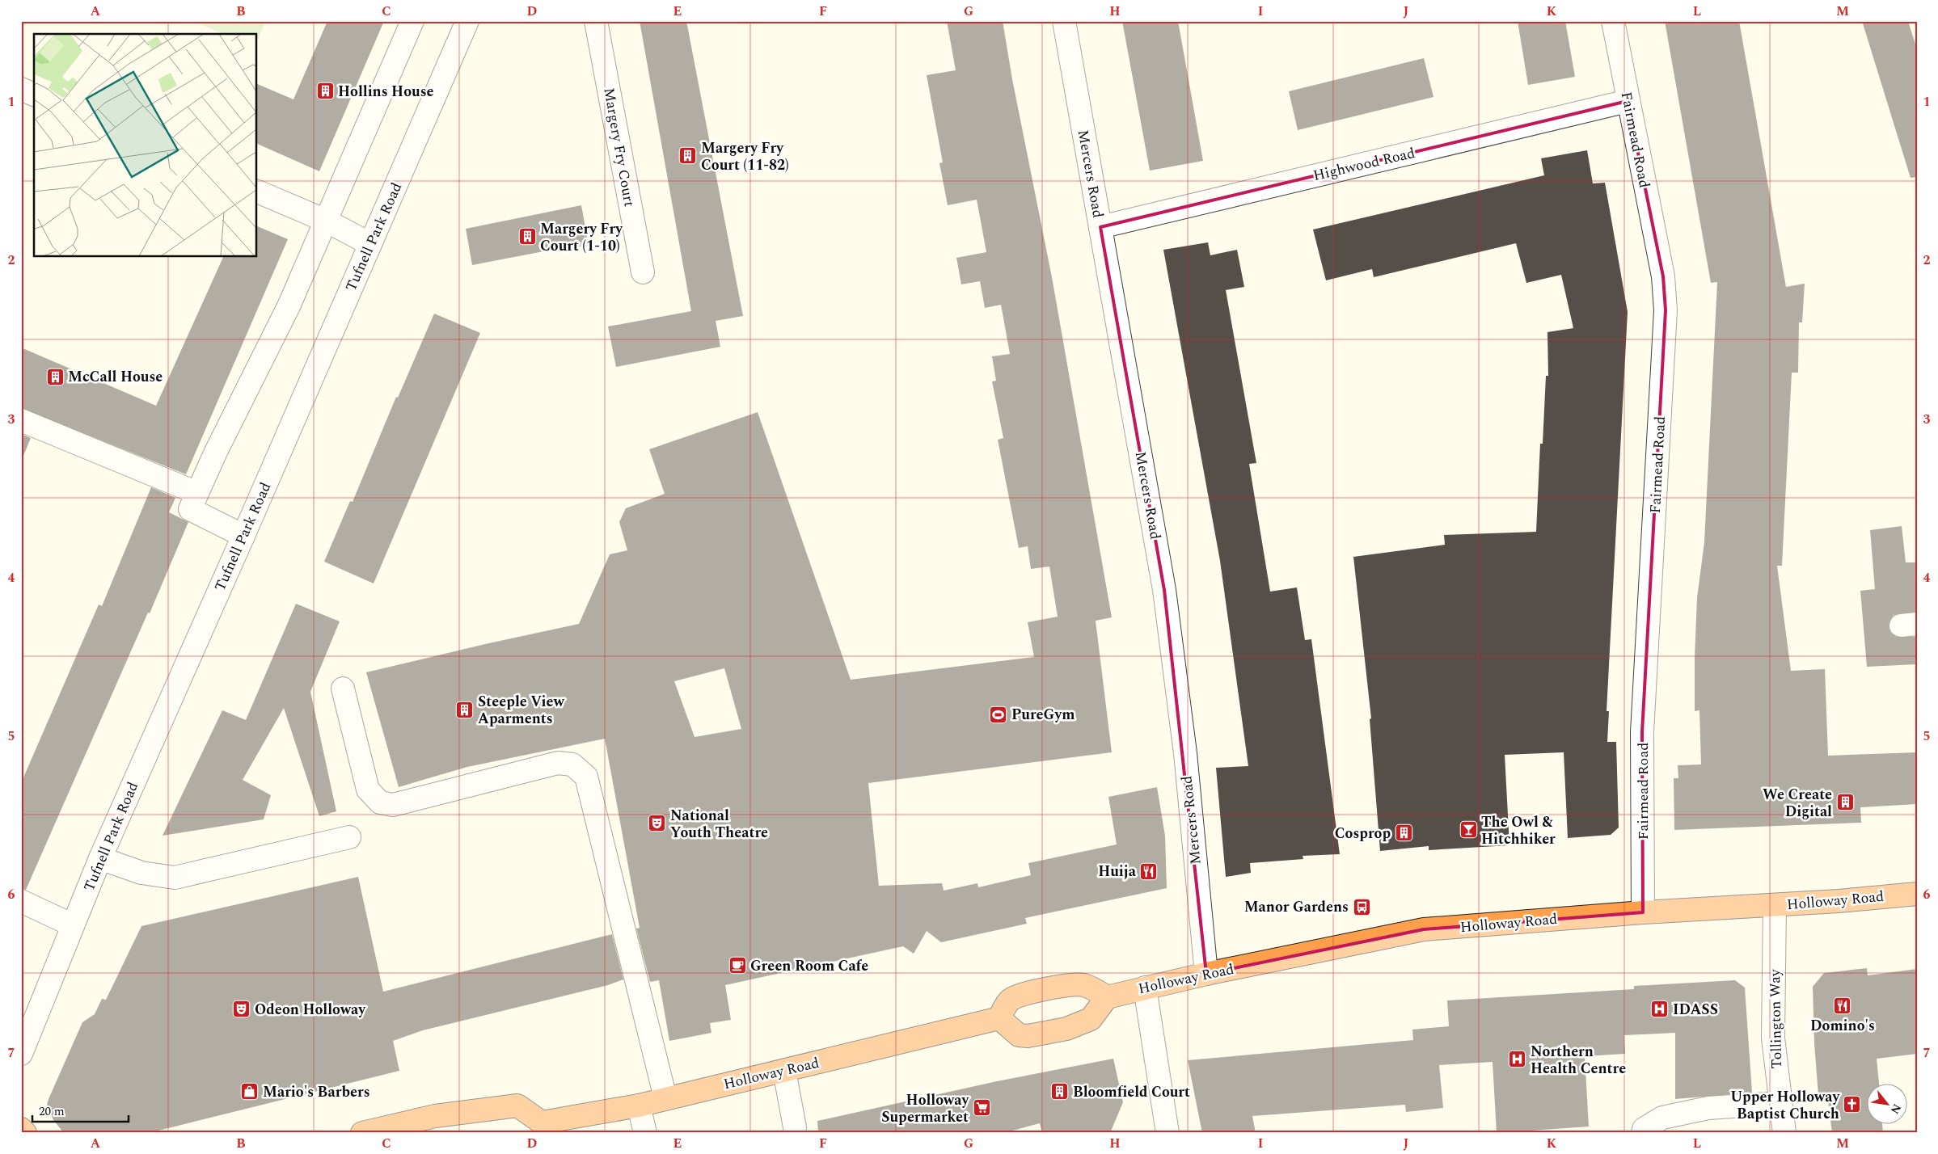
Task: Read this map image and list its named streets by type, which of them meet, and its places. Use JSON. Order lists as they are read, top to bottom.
{
  "streets": {
    "highway": ["Holloway Road"],
    "street": [
      "Fairmead Road",
      "Margery Fry Court",
      "Highwood Road",
      "Mercers Road",
      "Tufnell Park Road",
      "Tollington Way"
    ]
  },
  "crossings": [
    ["Fairmead Road", "Highwood Road"],
    ["Fairmead Road", "Holloway Road"],
    ["Highwood Road", "Mercers Road"],
    ["Mercers Road", "Holloway Road"],
    ["Holloway Road", "Tollington Way"]
  ],
  "places": {
    "building": [
      "Hollins House",
      "Margery Fry Court (11-82)",
      "Margery Fry Court (1-10)",
      "McCall House",
      "Steeple View Aparments",
      "We Create Digital",
      "Cosprop",
      "Bloomfield Court"
    ],
    "sports": ["PureGym"],
    "theatre": ["National Youth Theatre", "Odeon Holloway"],
    "bar": ["The Owl & Hitchhiker"],
    "restaurant": ["Huija", "Domino's"],
    "bus stop": ["Manor Gardens"],
    "cafe": ["Green Room Cafe"],
    "hospital": ["IDASS", "Northern Health Centre"],
    "shop": ["Mario's Barbers"],
    "church": ["Upper Holloway Baptist Church"],
    "supermarket": ["Holloway Supermarket"]
  },
  "scale_bar": "20 m",
  "north": "bottom right",
  "grid": {
    "columns": [
      "A",
      "B",
      "C",
      "D",
      "E",
      "F",
      "G",
      "H",
      "I",
      "J",
      "K",
      "L",
      "M"
    ],
    "rows": [
      "1",
      "2",
      "3",
      "4",
      "5",
      "6",
      "7"
    ]
  }
}
